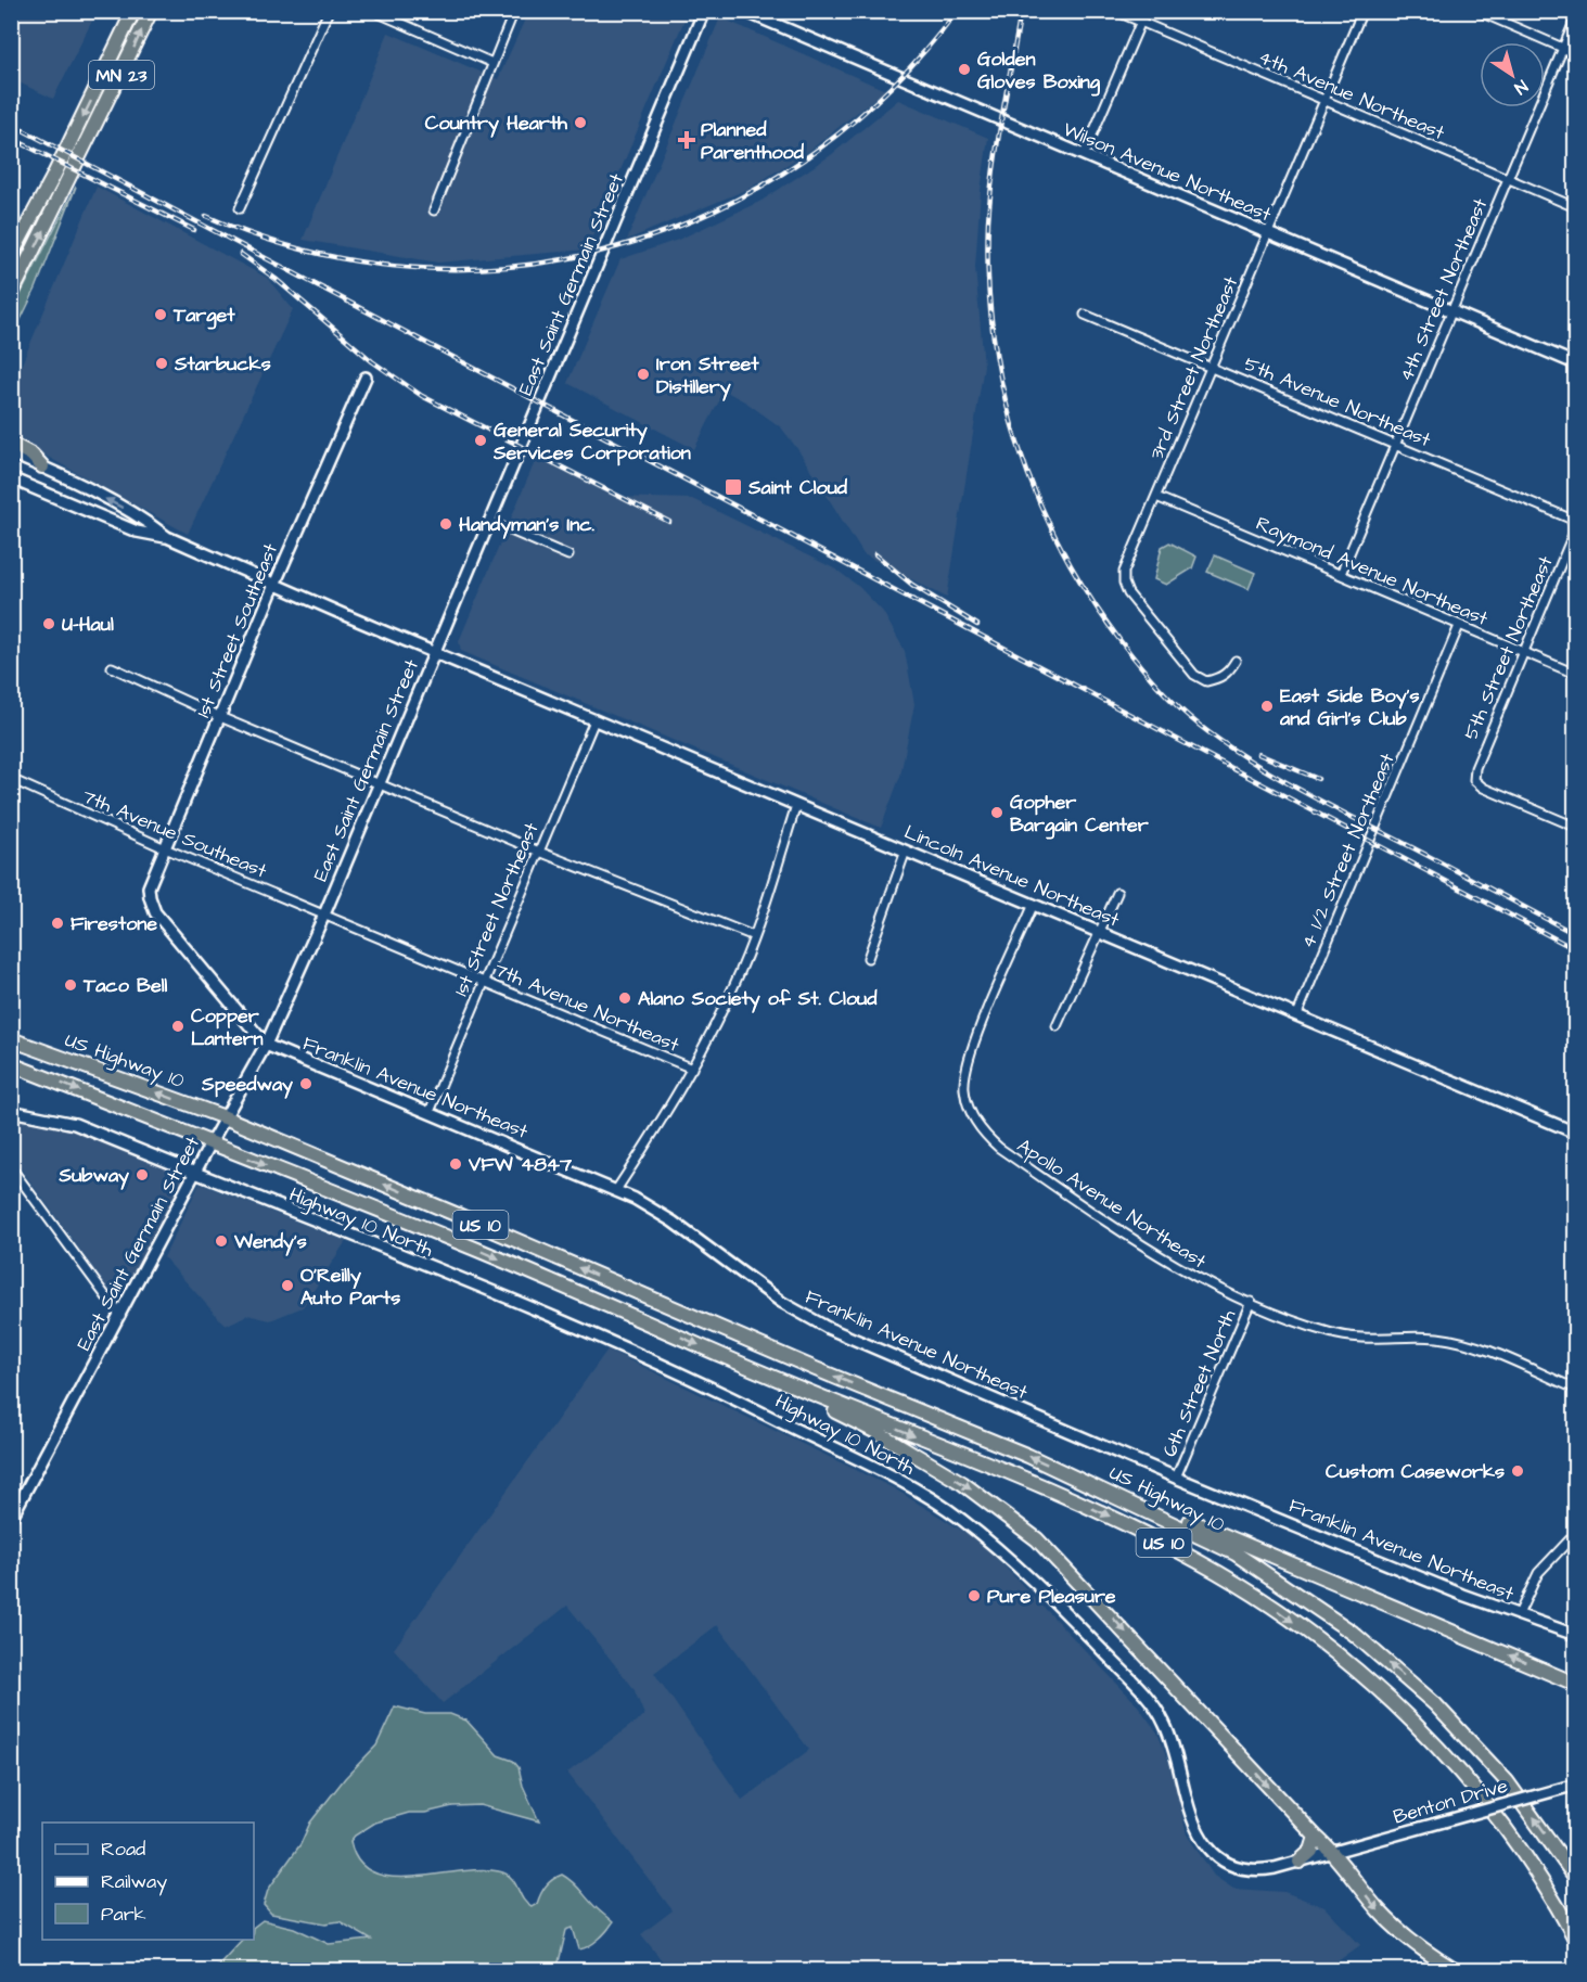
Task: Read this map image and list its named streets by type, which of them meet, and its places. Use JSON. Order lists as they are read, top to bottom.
{
  "streets": {
    "highway": ["MN 23", "US Highway 10", "US 10"],
    "street": [
      "4th Avenue Northeast",
      "Wilson Avenue Northeast",
      "East Saint Germain Street",
      "4th Street Northeast",
      "3rd Street Northeast",
      "5th Avenue Northeast",
      "Raymond Avenue Northeast",
      "1st Street Southeast",
      "5th Street Northeast",
      "7th Avenue Southeast",
      "4 1/2 Street Northeast",
      "Lincoln Avenue Northeast",
      "1st Street Northeast",
      "7th Avenue Northeast",
      "Franklin Avenue Northeast",
      "Apollo Avenue Northeast",
      "Highway 10 North",
      "6th Street North",
      "Benton Drive"
    ]
  },
  "crossings": [
    ["4th Avenue Northeast", "4th Street Northeast"],
    ["4th Avenue Northeast", "3rd Street Northeast"],
    ["Wilson Avenue Northeast", "4th Street Northeast"],
    ["Wilson Avenue Northeast", "3rd Street Northeast"],
    ["East Saint Germain Street", "1st Street Southeast"],
    ["East Saint Germain Street", "7th Avenue Southeast"],
    ["East Saint Germain Street", "Lincoln Avenue Northeast"],
    ["East Saint Germain Street", "7th Avenue Northeast"],
    ["East Saint Germain Street", "US Highway 10"],
    ["East Saint Germain Street", "Franklin Avenue Northeast"],
    ["East Saint Germain Street", "Highway 10 North"],
    ["East Saint Germain Street", "US 10"],
    ["4th Street Northeast", "5th Avenue Northeast"],
    ["4th Street Northeast", "Raymond Avenue Northeast"],
    ["3rd Street Northeast", "5th Avenue Northeast"],
    ["3rd Street Northeast", "Raymond Avenue Northeast"],
    ["Raymond Avenue Northeast", "5th Street Northeast"],
    ["Raymond Avenue Northeast", "4 1/2 Street Northeast"],
    ["1st Street Southeast", "7th Avenue Southeast"],
    ["1st Street Southeast", "Lincoln Avenue Northeast"],
    ["1st Street Southeast", "Franklin Avenue Northeast"],
    ["7th Avenue Southeast", "7th Avenue Northeast"],
    ["4 1/2 Street Northeast", "Lincoln Avenue Northeast"],
    ["Lincoln Avenue Northeast", "1st Street Northeast"],
    ["Lincoln Avenue Northeast", "Apollo Avenue Northeast"],
    ["1st Street Northeast", "7th Avenue Northeast"],
    ["1st Street Northeast", "Franklin Avenue Northeast"],
    ["Franklin Avenue Northeast", "6th Street North"],
    ["Apollo Avenue Northeast", "6th Street North"],
    ["Highway 10 North", "Benton Drive"]
  ],
  "places": {
    "other": [
      "Golden Gloves Boxing",
      "Country Hearth",
      "Target",
      "Starbucks",
      "Iron Street Distillery",
      "General Security Services Corporation",
      "Handyman's Inc.",
      "U-Haul",
      "East Side Boy's and Girl's Club",
      "Gopher Bargain Center",
      "Firestone",
      "Taco Bell",
      "Alano Society of St. Cloud",
      "Copper Lantern",
      "Speedway",
      "VFW 4847",
      "Subway",
      "Wendy's",
      "O'Reilly Auto Parts",
      "Custom Caseworks",
      "Pure Pleasure"
    ],
    "health": ["Planned Parenthood"],
    "transit": ["Saint Cloud"]
  },
  "legend": ["Road", "Railway", "Park"],
  "north": "bottom right"
}
